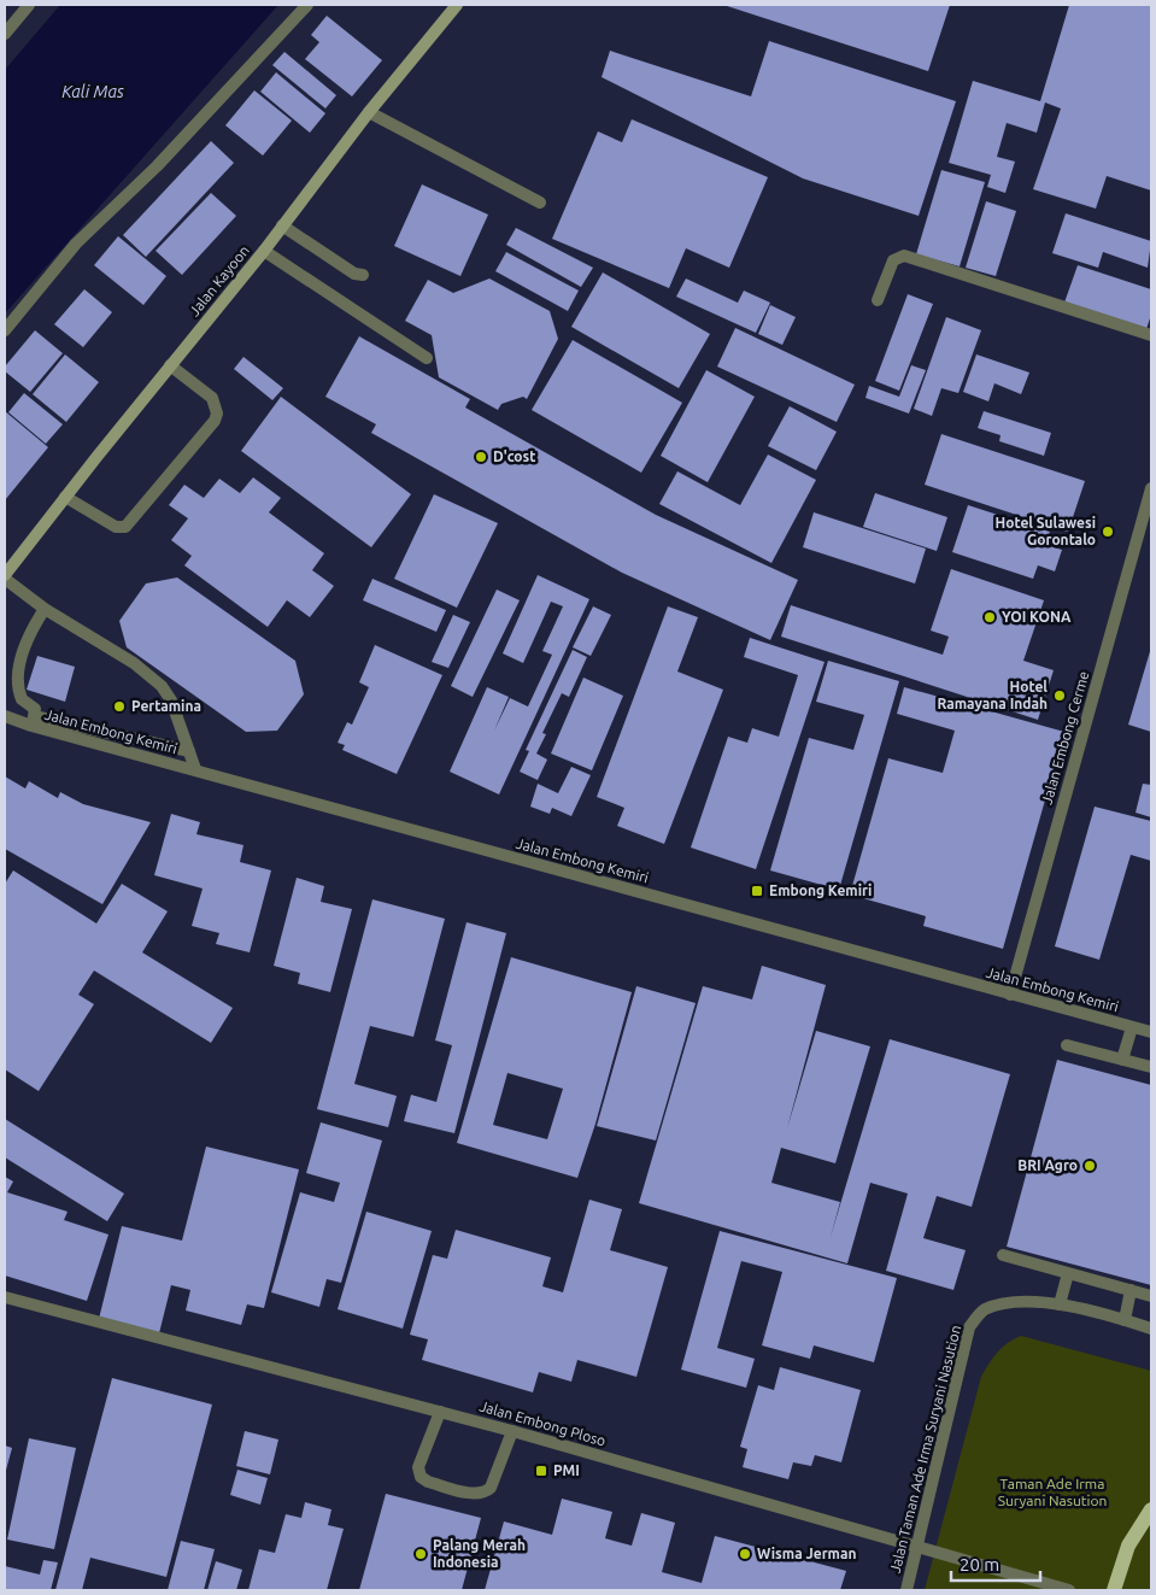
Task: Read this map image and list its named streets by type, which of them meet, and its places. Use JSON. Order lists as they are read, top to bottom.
{
  "streets": {
    "main road": ["Jalan Kayoon"],
    "street": [
      "Jalan Embong Kemiri",
      "Jalan Embong Cerme",
      "Jalan Embong Ploso",
      "Jalan Taman Ade Irma Suryani Nasution"
    ]
  },
  "crossings": [
    ["Jalan Embong Kemiri", "Jalan Embong Cerme"],
    ["Jalan Embong Ploso", "Jalan Taman Ade Irma Suryani Nasution"]
  ],
  "water": ["Kali Mas"],
  "parks": ["Taman Ade Irma Suryani Nasution"],
  "places": {
    "other": [
      "D'cost",
      "Hotel Sulawesi Gorontalo",
      "YOI KONA",
      "Hotel Ramayana Indah",
      "Pertamina",
      "BRI Agro",
      "Palang Merah Indonesia",
      "Wisma Jerman"
    ],
    "transit": ["Embong Kemiri", "PMI"]
  },
  "scale_bar": "20 m"
}
